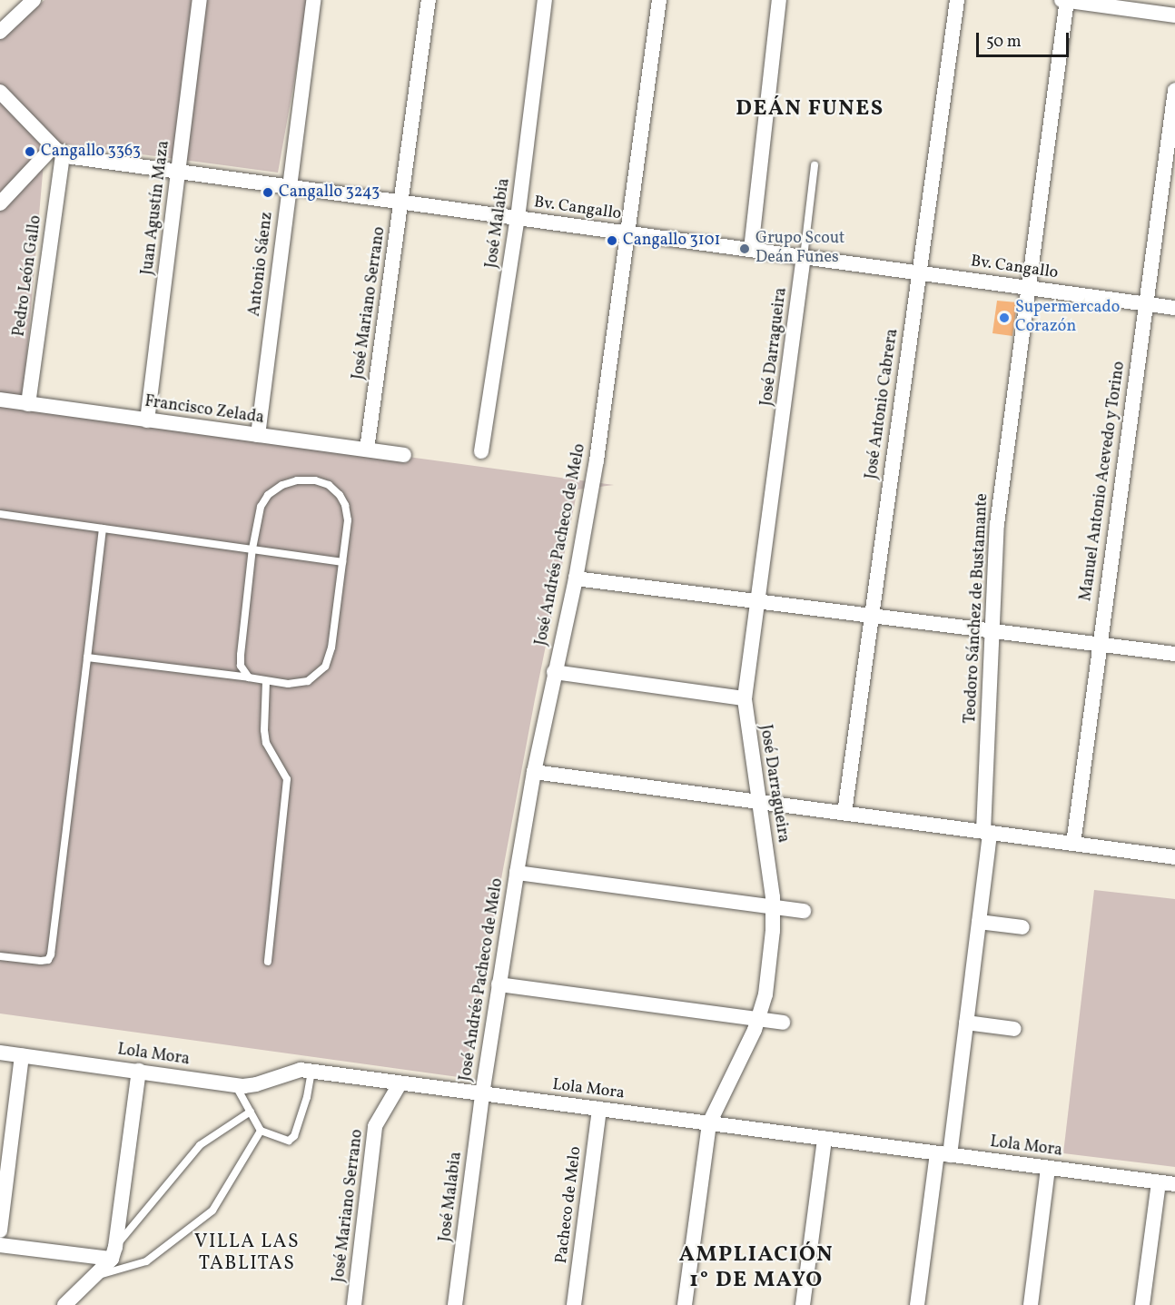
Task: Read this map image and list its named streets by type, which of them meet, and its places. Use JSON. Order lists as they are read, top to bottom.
{
  "streets": {
    "street": [
      "Juan Agustín Maza",
      "Bv. Cangallo",
      "José Malabia",
      "Antonio Sáenz",
      "Pedro León Gallo",
      "José Mariano Serrano",
      "José Darragueira",
      "José Antonio Cabrera",
      "Francisco Zelada",
      "Manuel Antonio Acevedo y Torino",
      "José Andrés Pacheco de Melo",
      "Teodoro Sánchez de Bustamante",
      "Lola Mora",
      "Pacheco de Melo"
    ]
  },
  "crossings": [
    ["Juan Agustín Maza", "Bv. Cangallo"],
    ["Juan Agustín Maza", "Francisco Zelada"],
    ["Bv. Cangallo", "José Malabia"],
    ["Bv. Cangallo", "Antonio Sáenz"],
    ["Bv. Cangallo", "Pedro León Gallo"],
    ["Bv. Cangallo", "José Mariano Serrano"],
    ["Bv. Cangallo", "José Darragueira"],
    ["Bv. Cangallo", "José Antonio Cabrera"],
    ["Bv. Cangallo", "Manuel Antonio Acevedo y Torino"],
    ["Bv. Cangallo", "José Andrés Pacheco de Melo"],
    ["Bv. Cangallo", "Teodoro Sánchez de Bustamante"],
    ["José Malabia", "José Andrés Pacheco de Melo"],
    ["José Malabia", "Lola Mora"],
    ["Antonio Sáenz", "Francisco Zelada"],
    ["Pedro León Gallo", "Francisco Zelada"],
    ["José Mariano Serrano", "Francisco Zelada"],
    ["José Mariano Serrano", "Lola Mora"],
    ["José Darragueira", "Lola Mora"],
    ["José Andrés Pacheco de Melo", "Lola Mora"],
    ["Teodoro Sánchez de Bustamante", "Lola Mora"],
    ["Lola Mora", "Pacheco de Melo"]
  ],
  "districts": ["DEÁN FUNES", "VILLA LAS TABLITAS", "AMPLIACIÓN 1° DE MAYO"],
  "places": [
    "Cangallo 3363",
    "Cangallo 3243",
    "Cangallo 3101",
    "Grupo Scout Deán Funes",
    "Supermercado Corazón"
  ],
  "scale_bar": "50 m"
}
